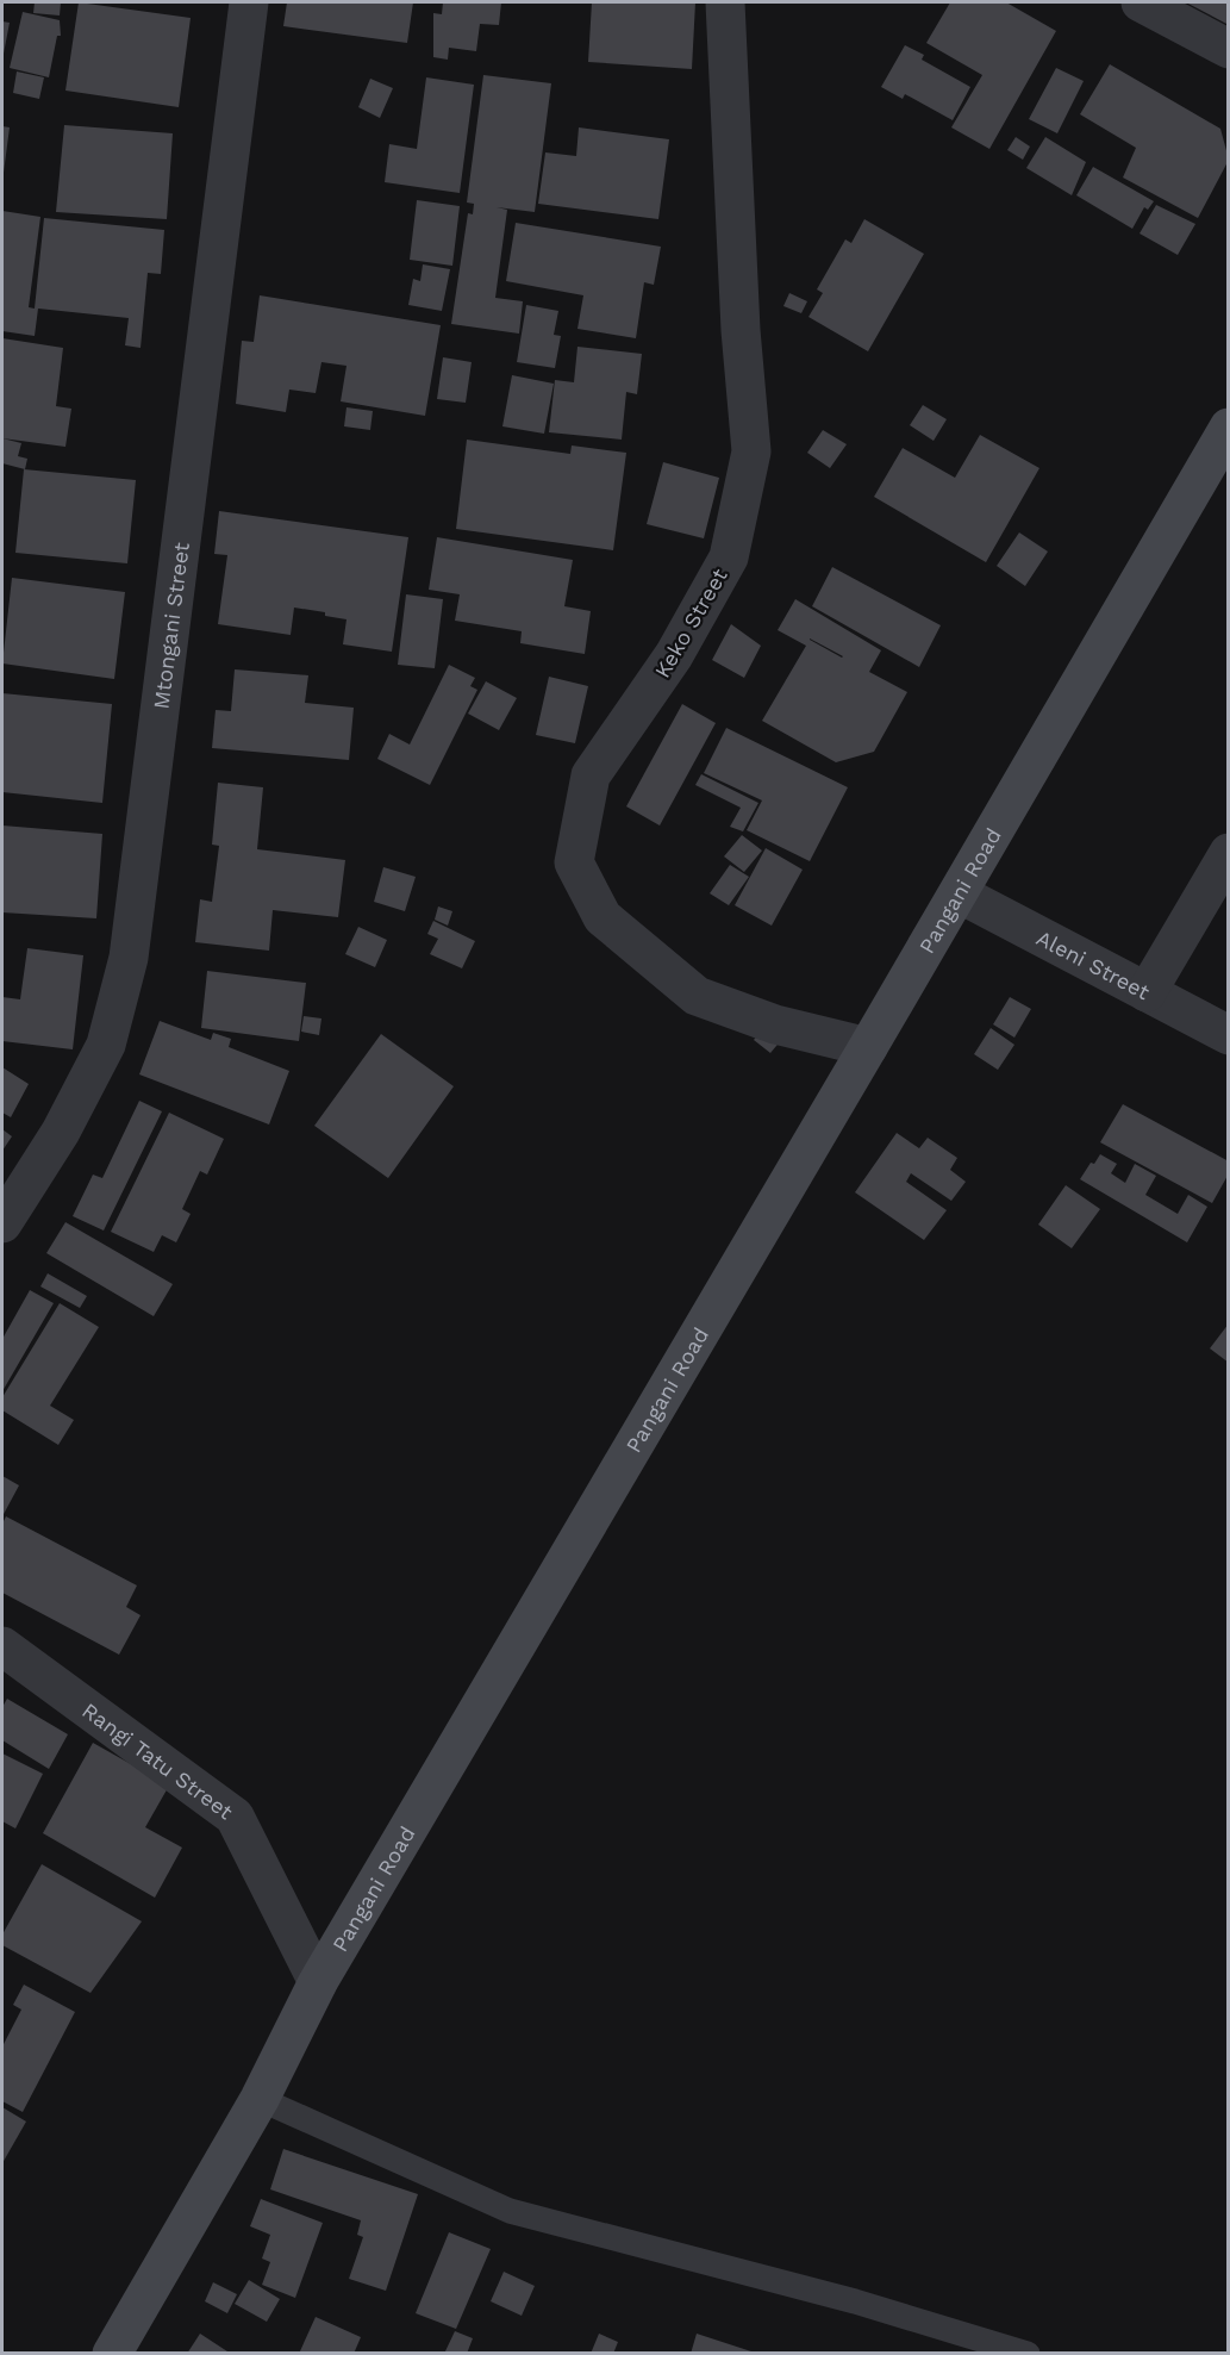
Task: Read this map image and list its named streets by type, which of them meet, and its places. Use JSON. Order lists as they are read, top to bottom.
{
  "streets": {
    "main road": ["Pangani Road"],
    "street": [
      "Keko Street",
      "Mtongani Street",
      "Aleni Street",
      "Rangi Tatu Street"
    ]
  },
  "crossings": [
    ["Keko Street", "Pangani Road"],
    ["Pangani Road", "Aleni Street"],
    ["Pangani Road", "Rangi Tatu Street"]
  ]
}
